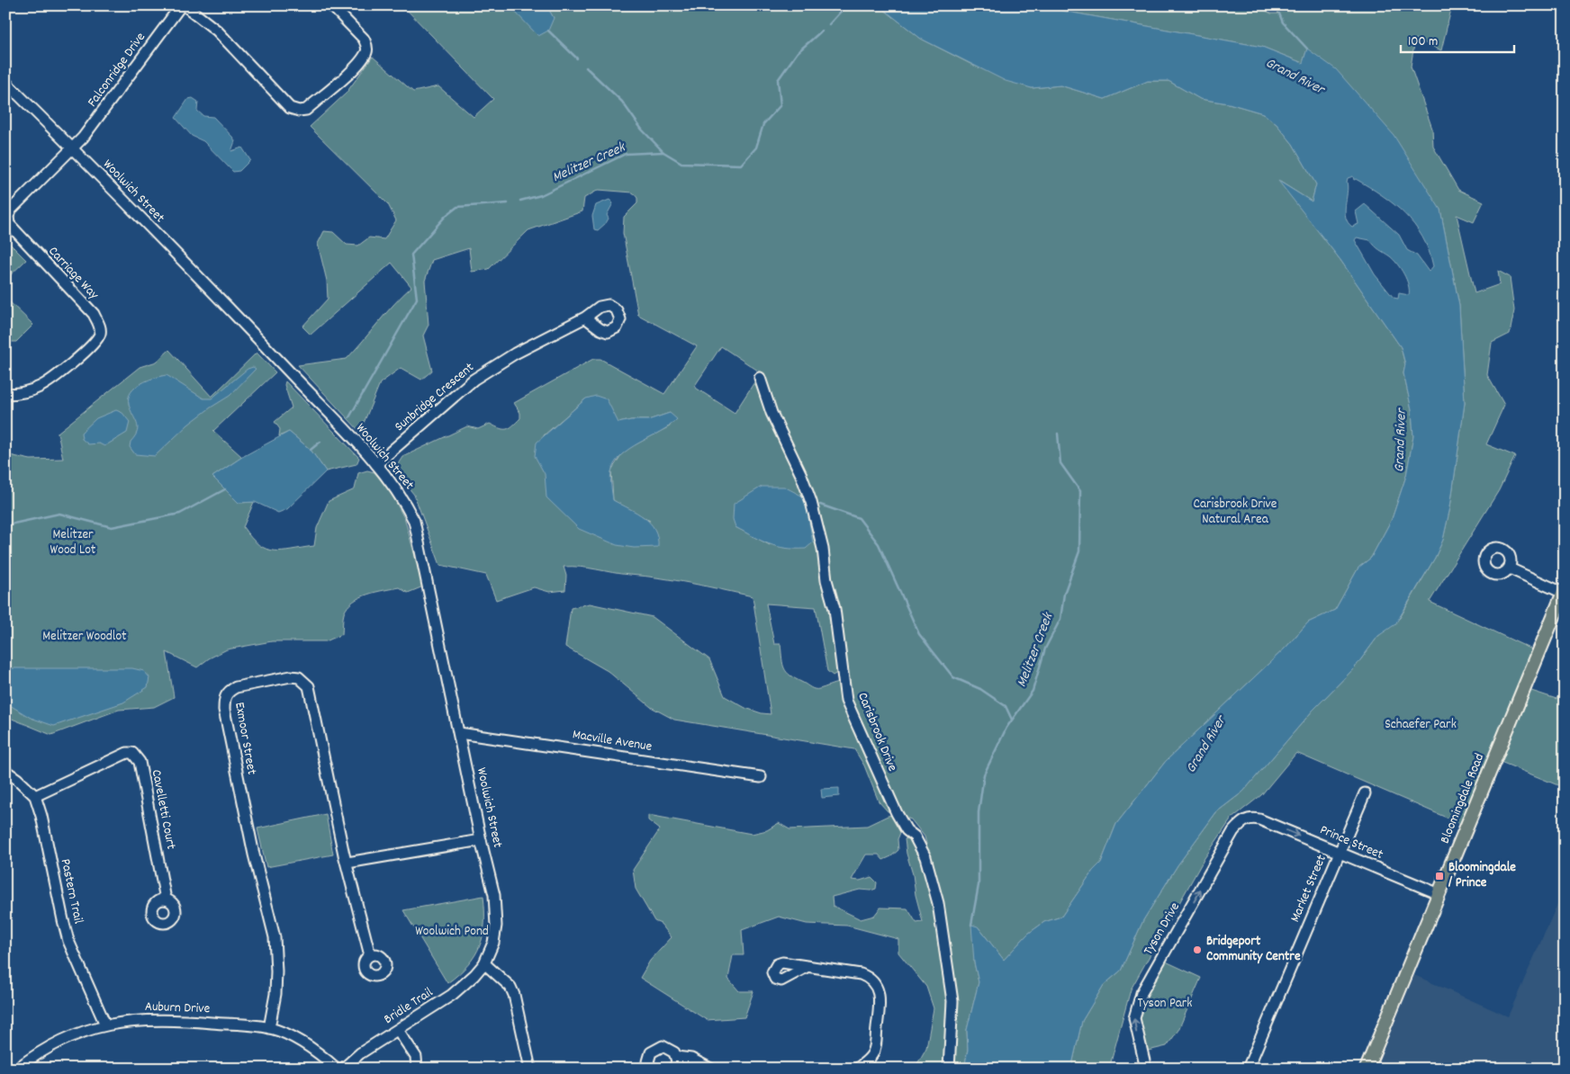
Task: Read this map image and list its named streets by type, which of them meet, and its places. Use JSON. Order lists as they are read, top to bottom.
{
  "streets": {
    "main road": ["Bloomingdale Road"],
    "street": [
      "Falconridge Drive",
      "Woolwich Street",
      "Carriage Way",
      "Sunbridge Crescent",
      "Carisbrook Drive",
      "Exmoor Street",
      "Macville Avenue",
      "Cavelletti Court",
      "Prince Street",
      "Market Street",
      "Pastern Trail",
      "Tyson Drive",
      "Bridle Trail",
      "Auburn Drive"
    ]
  },
  "crossings": [
    ["Falconridge Drive", "Woolwich Street"],
    ["Falconridge Drive", "Carriage Way"],
    ["Woolwich Street", "Carriage Way"],
    ["Woolwich Street", "Sunbridge Crescent"],
    ["Woolwich Street", "Macville Avenue"],
    ["Woolwich Street", "Bridle Trail"],
    ["Exmoor Street", "Auburn Drive"],
    ["Bloomingdale Road", "Prince Street"],
    ["Cavelletti Court", "Pastern Trail"],
    ["Prince Street", "Market Street"],
    ["Prince Street", "Tyson Drive"],
    ["Pastern Trail", "Auburn Drive"]
  ],
  "one_way": ["Prince Street", "Tyson Drive"],
  "water": ["Grand River", "Melitzer Creek"],
  "parks": [
    "Carisbrook Drive Natural Area",
    "Melitzer Wood Lot",
    "Melitzer Woodlot",
    "Schaefer Park",
    "Woolwich Pond",
    "Tyson Park"
  ],
  "places": {
    "transit": ["Bloomingdale / Prince"],
    "other": ["Bridgeport Community Centre"]
  },
  "scale_bar": "100 m"
}
